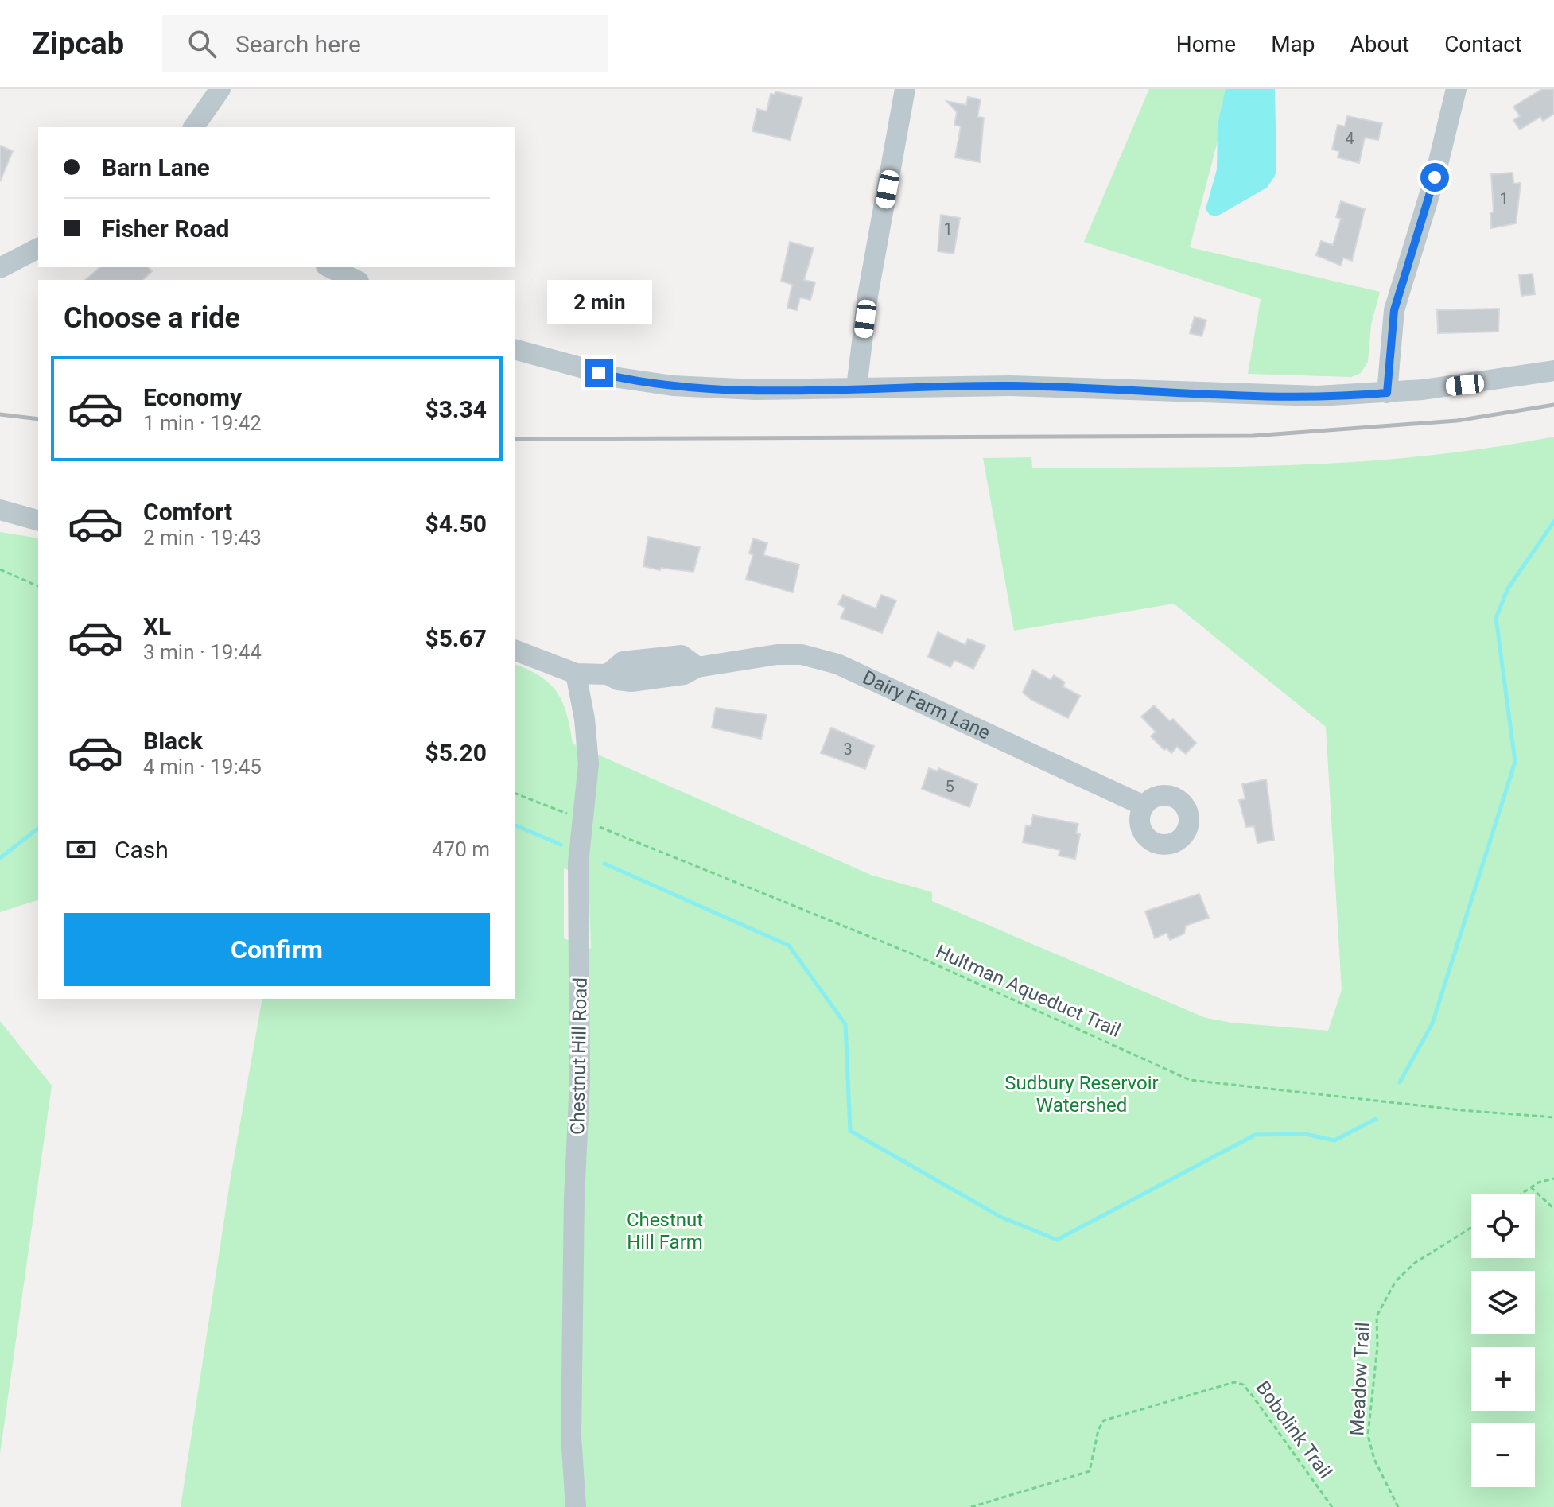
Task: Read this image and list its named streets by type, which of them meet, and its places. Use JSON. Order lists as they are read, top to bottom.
{
  "streets": {
    "street": ["Dairy Farm Lane", "Chestnut Hill Road"],
    "path": ["Hultman Aqueduct Trail", "Meadow Trail", "Bobolink Trail"]
  },
  "crossings": [
    ["Dairy Farm Lane", "Chestnut Hill Road"],
    ["Hultman Aqueduct Trail", "Chestnut Hill Road"]
  ],
  "parks": ["Sudbury Reservoir Watershed", "Chestnut Hill Farm"],
  "house_numbers": [
    "4",
    "1",
    "1",
    "3",
    "5"
  ],
  "page": {
    "header": "Zipcab",
    "search": "Search here",
    "nav": [
      "Home",
      "Map",
      "About",
      "Contact"
    ],
    "banner": ["Barn Lane", "Fisher Road"],
    "bubble": "2 min",
    "heading": "Choose a ride",
    "list": [
      {
        "name": "Economy",
        "note": "1 min · 19:42",
        "value": "$3.34"
      },
      {
        "name": "Comfort",
        "note": "2 min · 19:43",
        "value": "$4.50"
      },
      {
        "name": "XL",
        "note": "3 min · 19:44",
        "value": "$5.67"
      },
      {
        "name": "Black",
        "note": "4 min · 19:45",
        "value": "$5.20"
      }
    ],
    "pay": ["Cash", "470 m"],
    "buttons": "Confirm",
    "map_buttons": ["+", "−"]
  }
}
